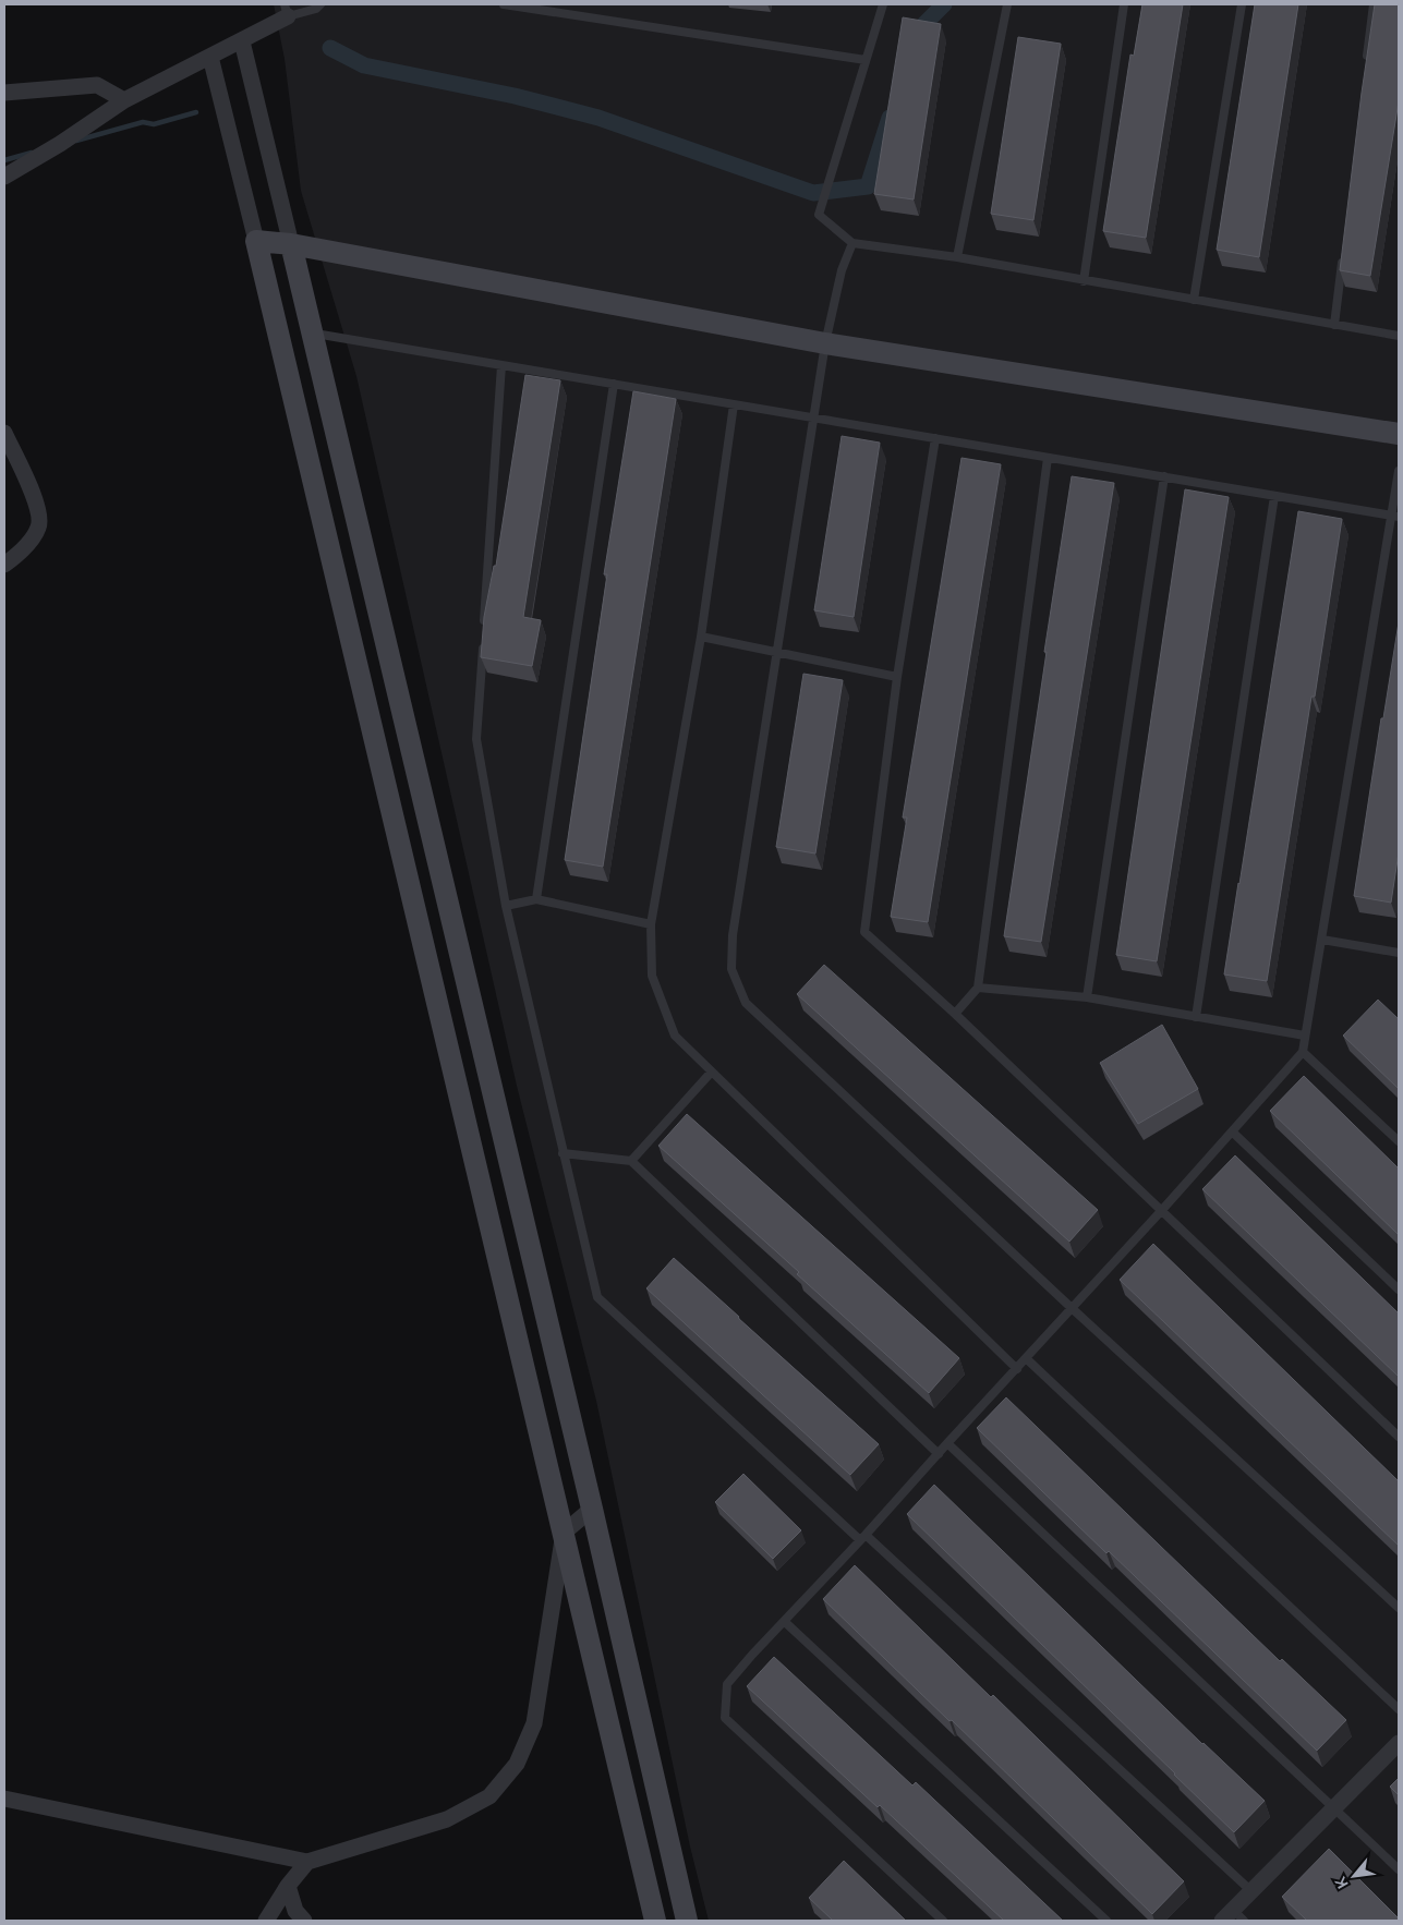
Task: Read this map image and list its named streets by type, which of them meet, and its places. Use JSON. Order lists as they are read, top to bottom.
{
  "north": "bottom left"
}
